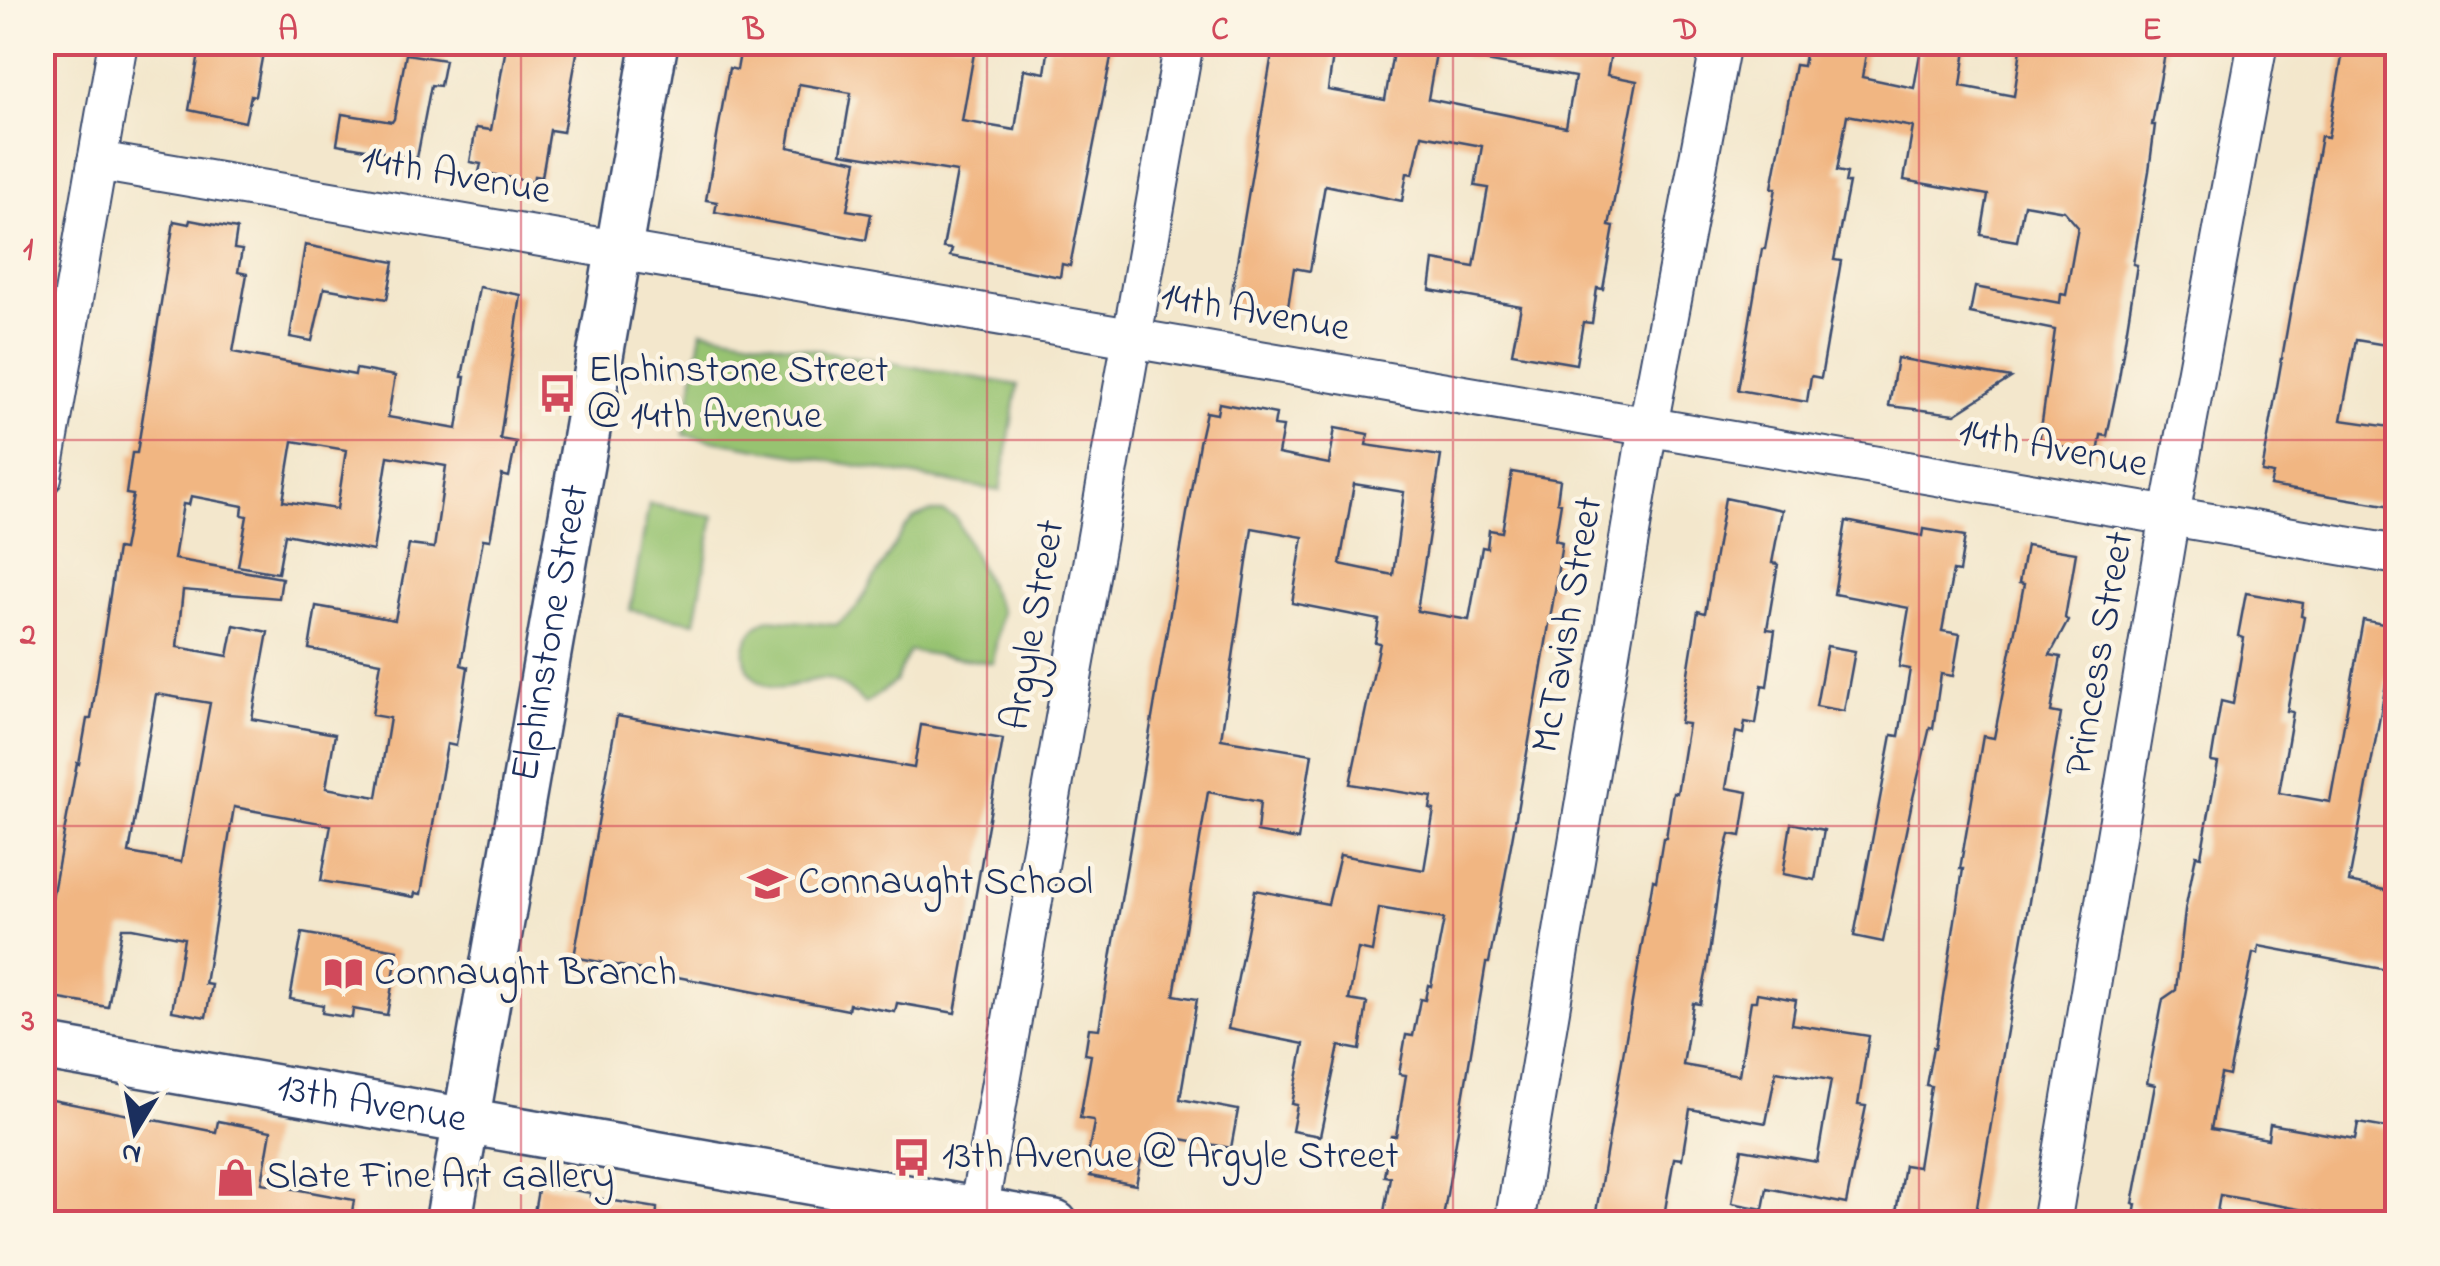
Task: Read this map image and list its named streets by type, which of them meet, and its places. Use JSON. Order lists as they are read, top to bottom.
{
  "streets": {
    "street": [
      "14th Avenue",
      "Argyle Street",
      "McTavish Street",
      "Elphinstone Street",
      "Princess Street",
      "13th Avenue"
    ]
  },
  "crossings": [
    ["14th Avenue", "Argyle Street"],
    ["14th Avenue", "McTavish Street"],
    ["14th Avenue", "Elphinstone Street"],
    ["14th Avenue", "Princess Street"],
    ["Argyle Street", "13th Avenue"],
    ["Elphinstone Street", "13th Avenue"]
  ],
  "places": {
    "bus stop": ["Elphinstone Street @ 14th Avenue", "13th Avenue @ Argyle Street"],
    "school or university": ["Connaught School"],
    "library": ["Connaught Branch"],
    "shop": ["Slate Fine Art Gallery"]
  },
  "north": "bottom",
  "grid": {
    "columns": [
      "A",
      "B",
      "C",
      "D",
      "E"
    ],
    "rows": ["1", "2", "3"]
  }
}
